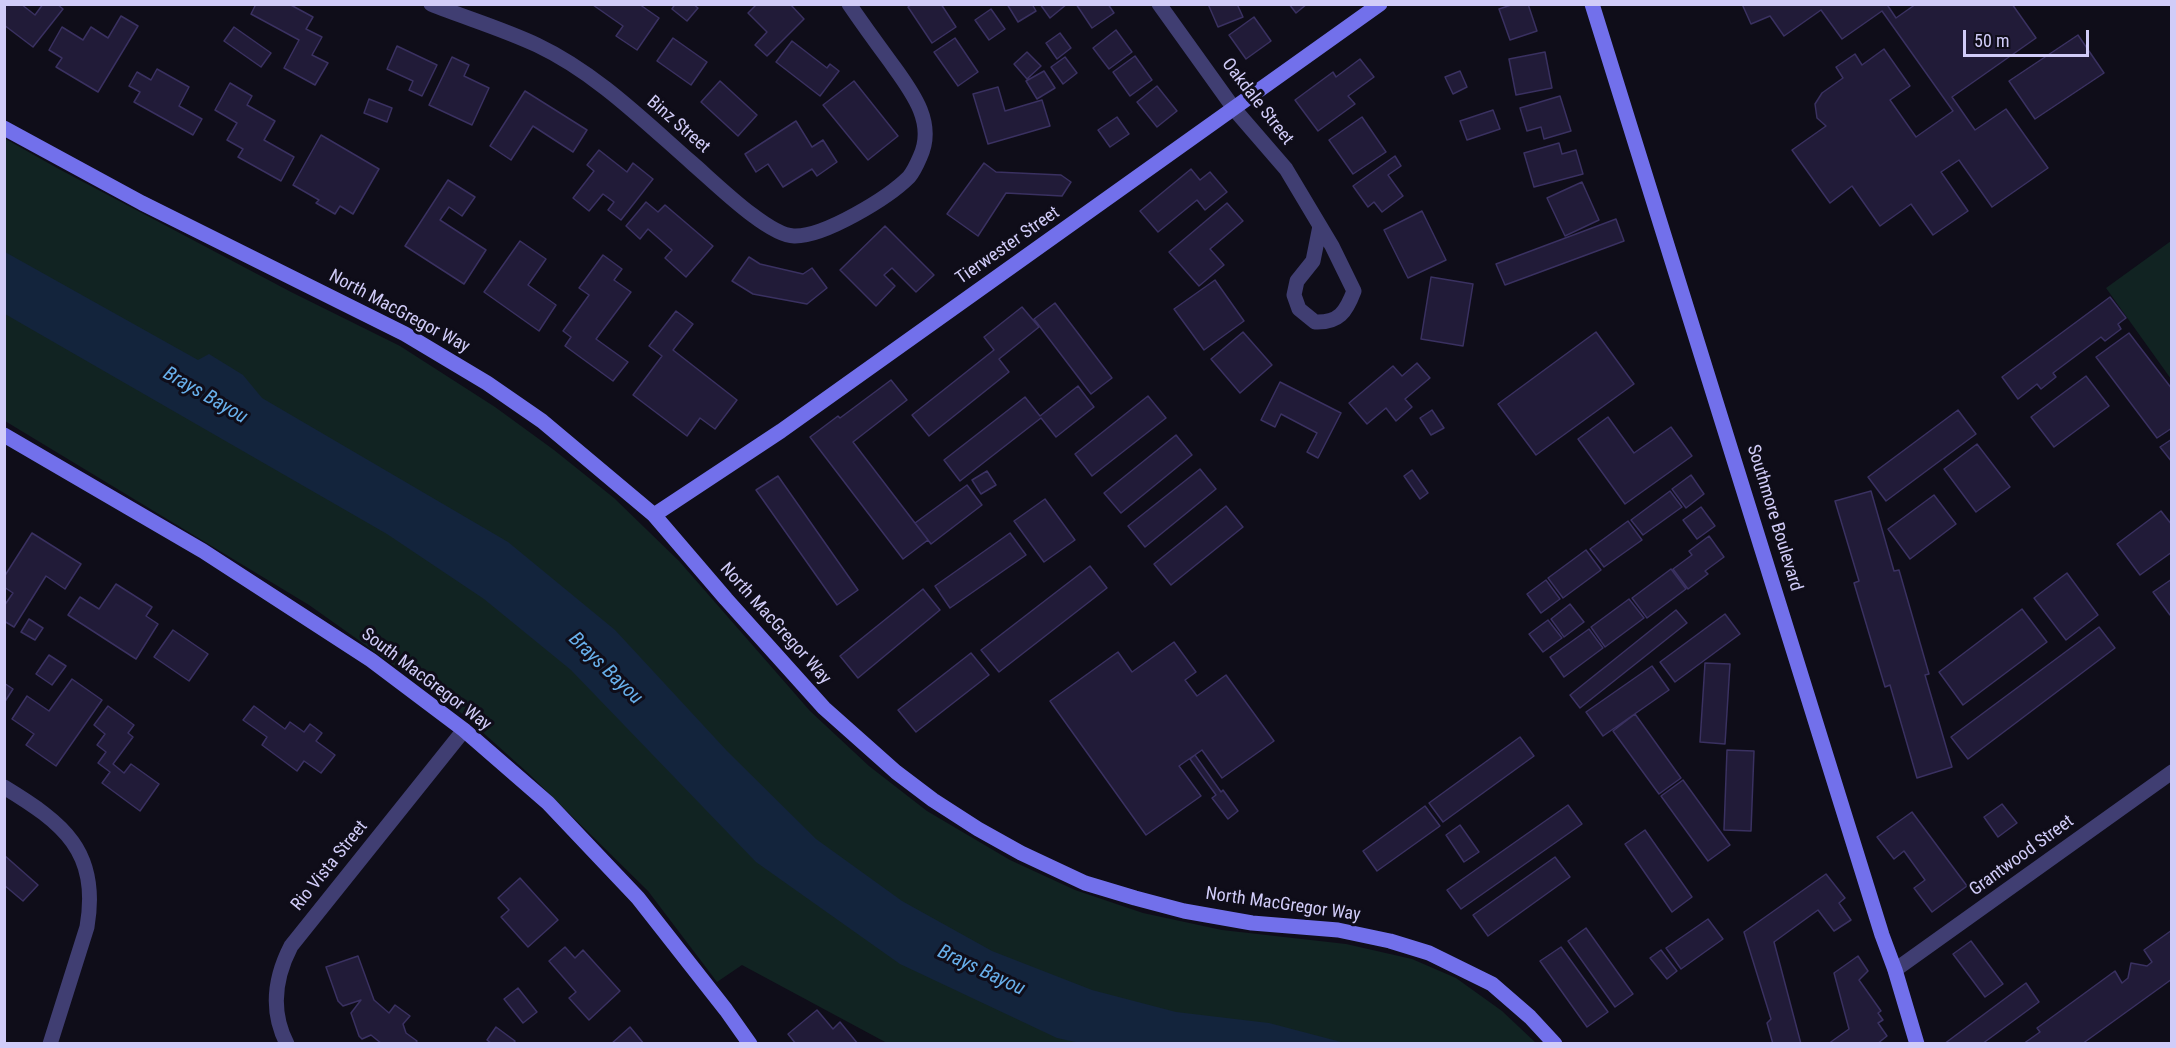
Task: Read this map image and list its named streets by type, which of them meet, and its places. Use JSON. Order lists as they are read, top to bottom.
{
  "streets": {
    "main road": [
      "Tierwester Street",
      "North MacGregor Way",
      "Southmore Boulevard",
      "South MacGregor Way"
    ],
    "street": [
      "Oakdale Street",
      "Binz Street",
      "Grantwood Street",
      "Rio Vista Street"
    ]
  },
  "crossings": [
    ["Oakdale Street", "Tierwester Street"],
    ["Tierwester Street", "North MacGregor Way"],
    ["Southmore Boulevard", "Grantwood Street"],
    ["South MacGregor Way", "Rio Vista Street"]
  ],
  "water": ["Brays Bayou"],
  "scale_bar": "50 m"
}
